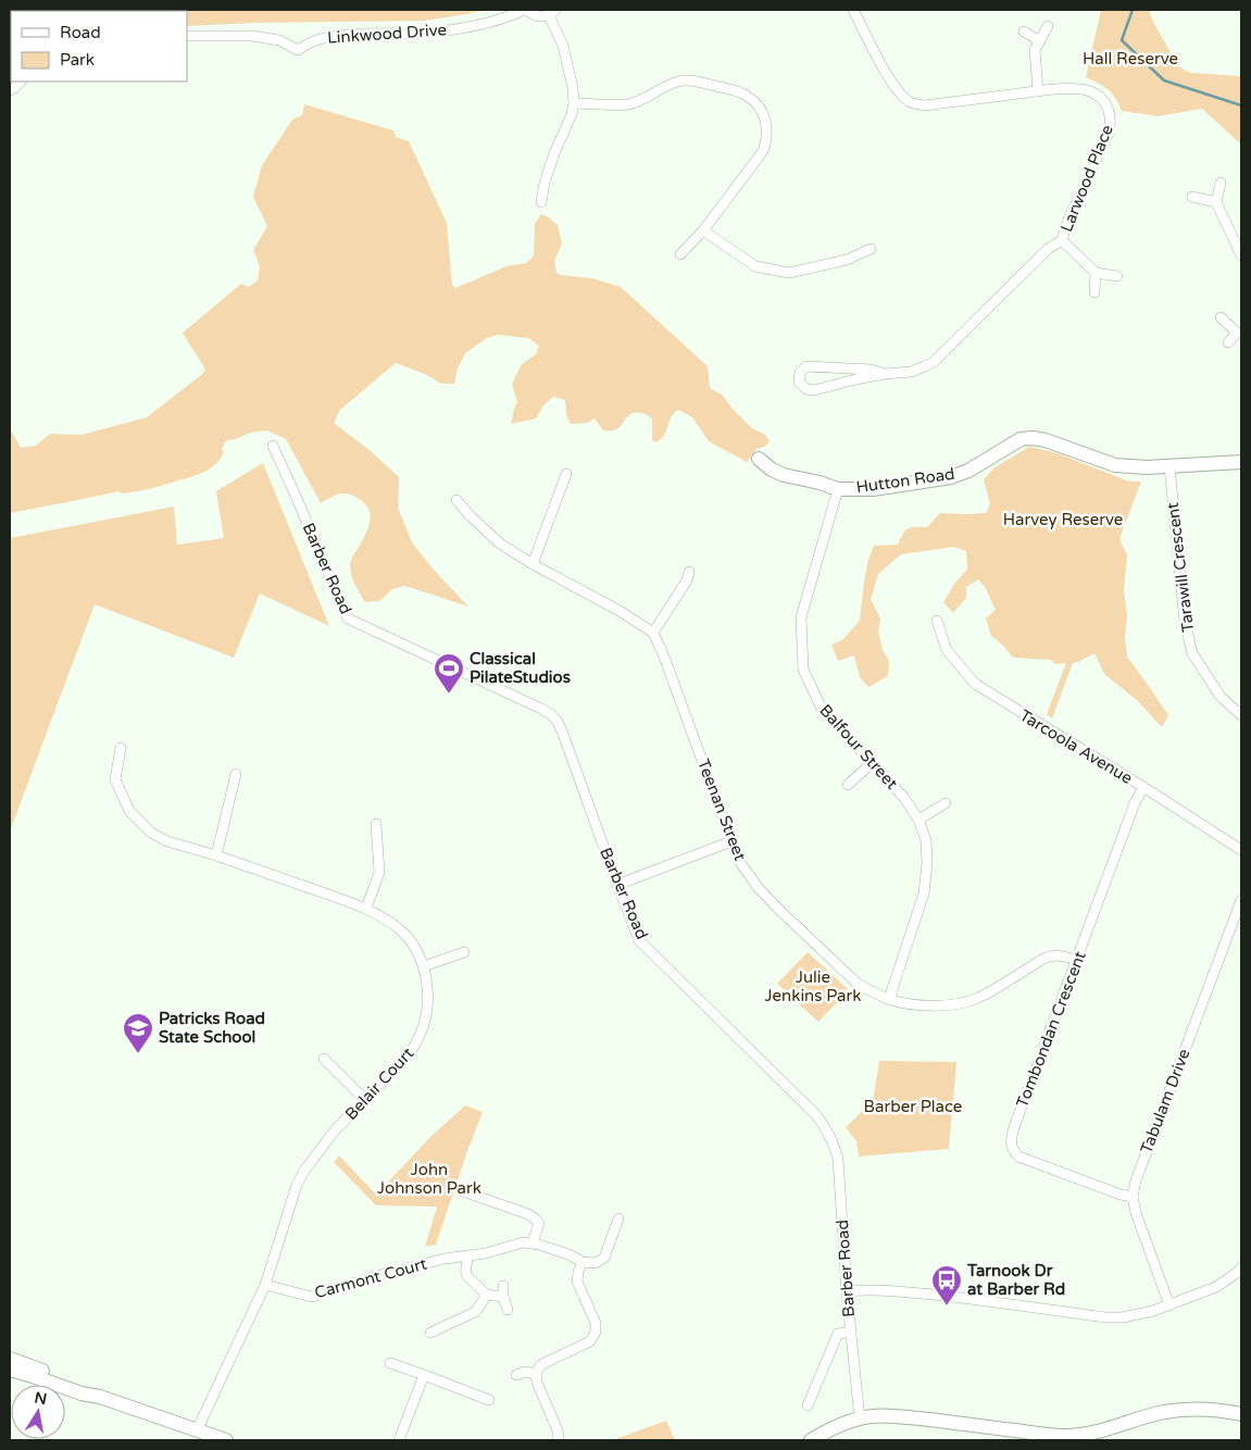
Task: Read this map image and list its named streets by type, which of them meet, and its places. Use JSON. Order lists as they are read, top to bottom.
{
  "streets": {
    "street": [
      "Linkwood Drive",
      "Larwood Place",
      "Hutton Road",
      "Tarawill Crescent",
      "Barber Road",
      "Balfour Street",
      "Tarcoola Avenue",
      "Teenan Street",
      "Tombondan Crescent",
      "Belair Court",
      "Tabulam Drive",
      "Carmont Court"
    ]
  },
  "crossings": [
    ["Hutton Road", "Tarawill Crescent"],
    ["Hutton Road", "Balfour Street"],
    ["Balfour Street", "Teenan Street"],
    ["Tarcoola Avenue", "Tombondan Crescent"],
    ["Teenan Street", "Tombondan Crescent"],
    ["Tombondan Crescent", "Tabulam Drive"],
    ["Belair Court", "Carmont Court"]
  ],
  "parks": [
    "Hall Reserve",
    "Harvey Reserve",
    "Julie Jenkins Park",
    "Barber Place",
    "John Johnson Park"
  ],
  "places": {
    "sports": ["Classical PilateStudios"],
    "school or university": ["Patricks Road State School"],
    "bus stop": ["Tarnook Dr at Barber Rd"]
  },
  "legend": ["Road", "Park"],
  "north": "top"
}
